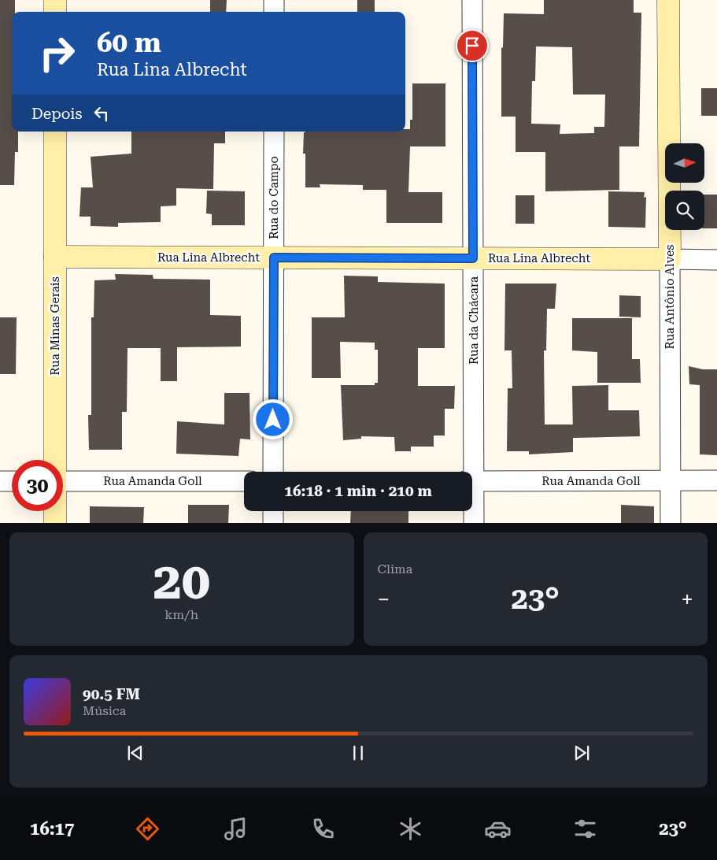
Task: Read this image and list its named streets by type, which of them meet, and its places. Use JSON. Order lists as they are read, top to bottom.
{
  "streets": {
    "street": [
      "Rua do Campo",
      "Rua Lina Albrecht",
      "Rua Antônio Alves",
      "Rua da Chácara",
      "Rua Minas Gerais",
      "Rua Amanda Goll"
    ]
  },
  "crossings": [
    ["Rua do Campo", "Rua Lina Albrecht"],
    ["Rua Lina Albrecht", "Rua Antônio Alves"],
    ["Rua Lina Albrecht", "Rua da Chácara"],
    ["Rua Lina Albrecht", "Rua Minas Gerais"],
    ["Rua Antônio Alves", "Rua Amanda Goll"]
  ],
  "north": "right",
  "page": {
    "turn": ["60 m", "Rua Lina Albrecht"],
    "then": "Depois",
    "limit": "30",
    "trip": "16:18 · 1 min · 210 m",
    "tile": [
      ["20", "km/h"],
      "Clima"
    ],
    "heat": ["−", "23°", "+"],
    "song": ["90.5 FM", "Música"],
    "tabs": ["16:17", "23°"]
  }
}
